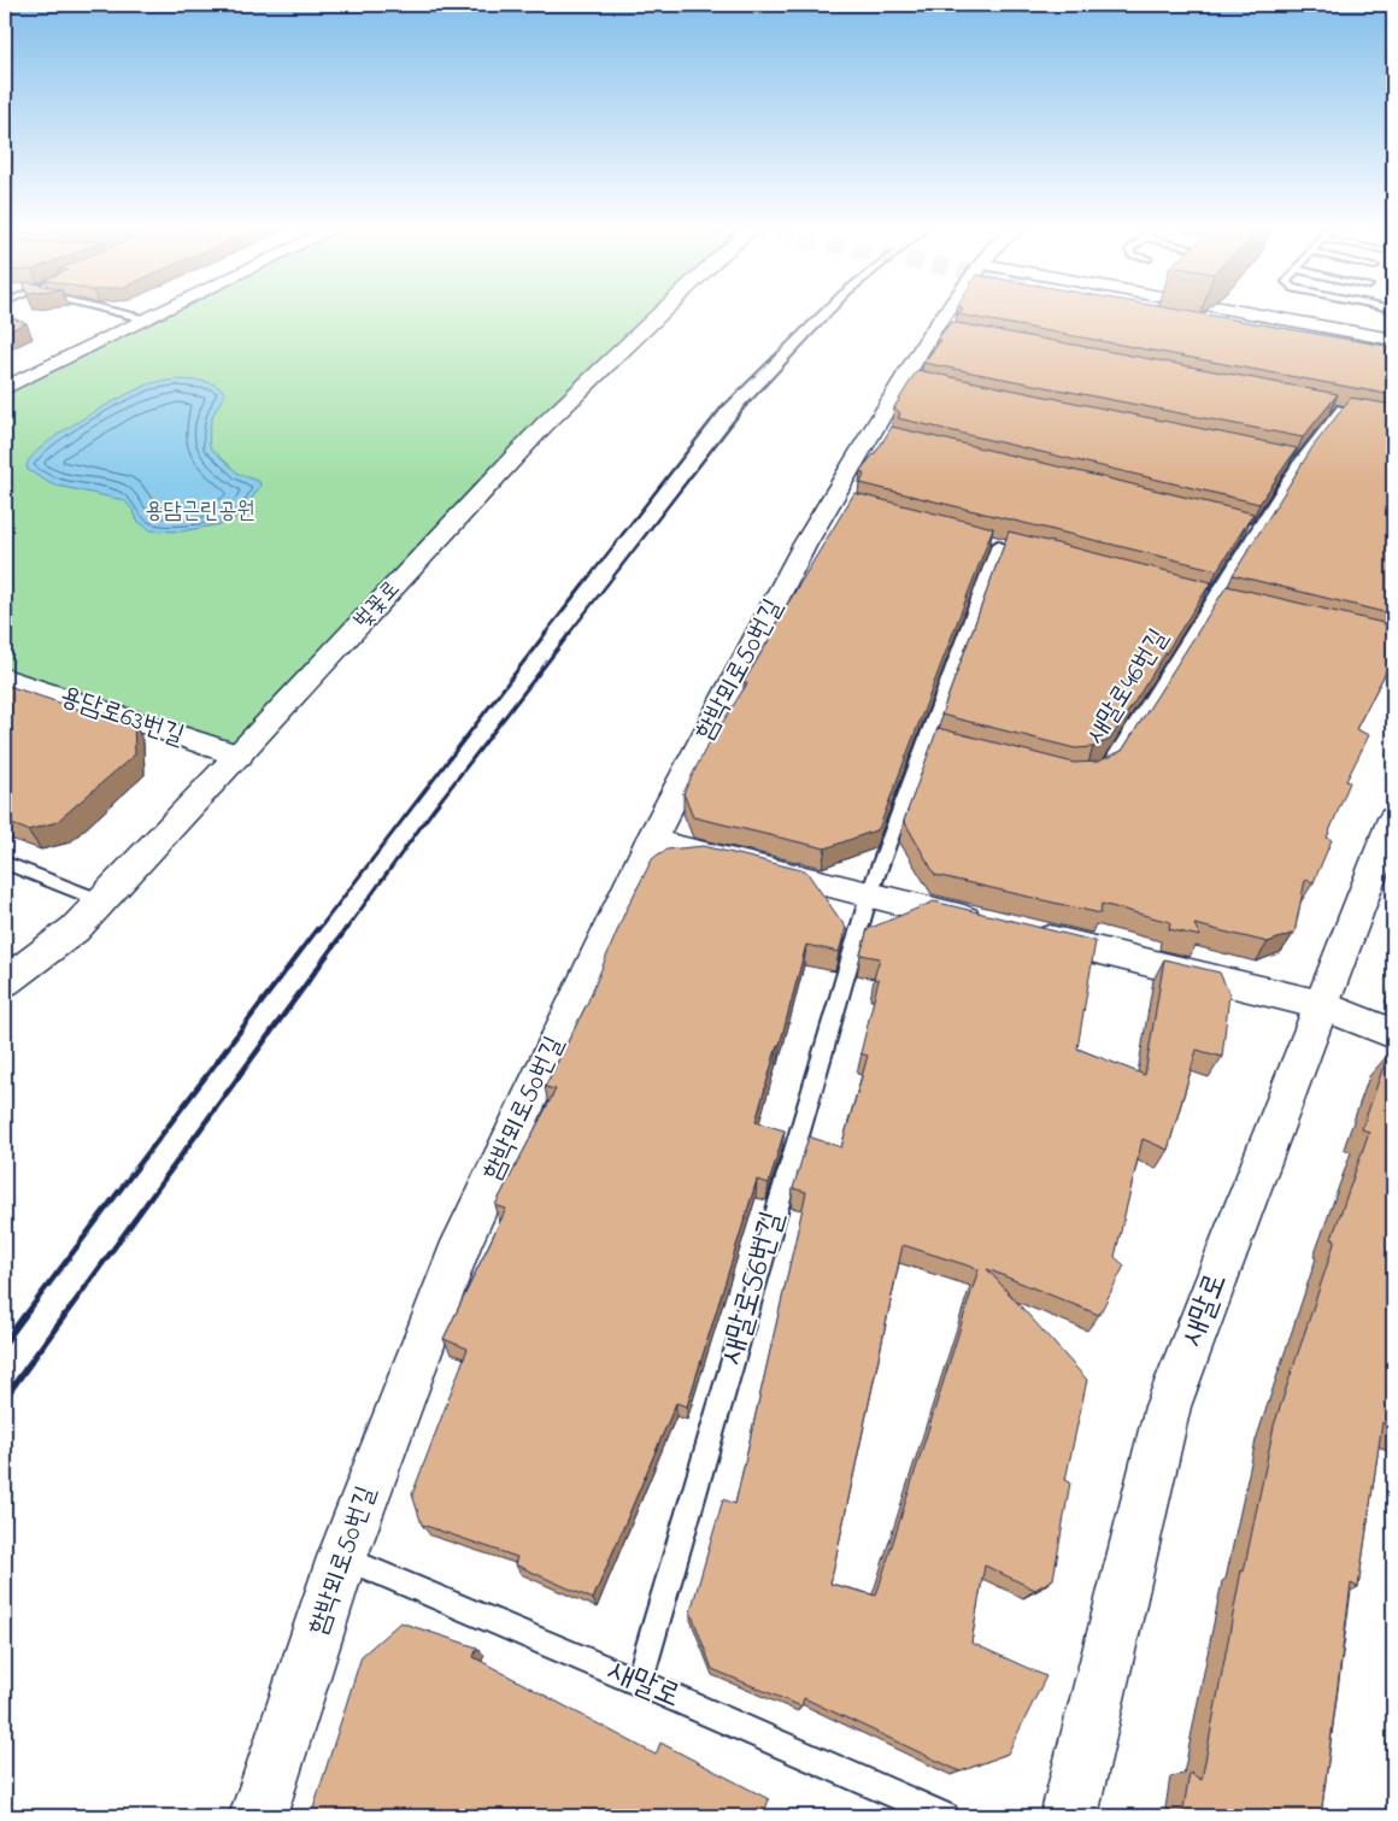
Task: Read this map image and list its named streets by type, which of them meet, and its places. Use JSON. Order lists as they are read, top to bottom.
{
  "streets": {
    "street": [
      "벚꽃로",
      "함박뫼로50번길",
      "용담로63번길",
      "새말로"
    ],
    "lane": ["새말로46번길", "새말로56번길"]
  },
  "crossings": [
    ["벚꽃로", "용담로63번길"],
    ["함박뫼로50번길", "새말로"],
    ["새말로56번길", "새말로"]
  ],
  "parks": ["용담근린공원"]
}
